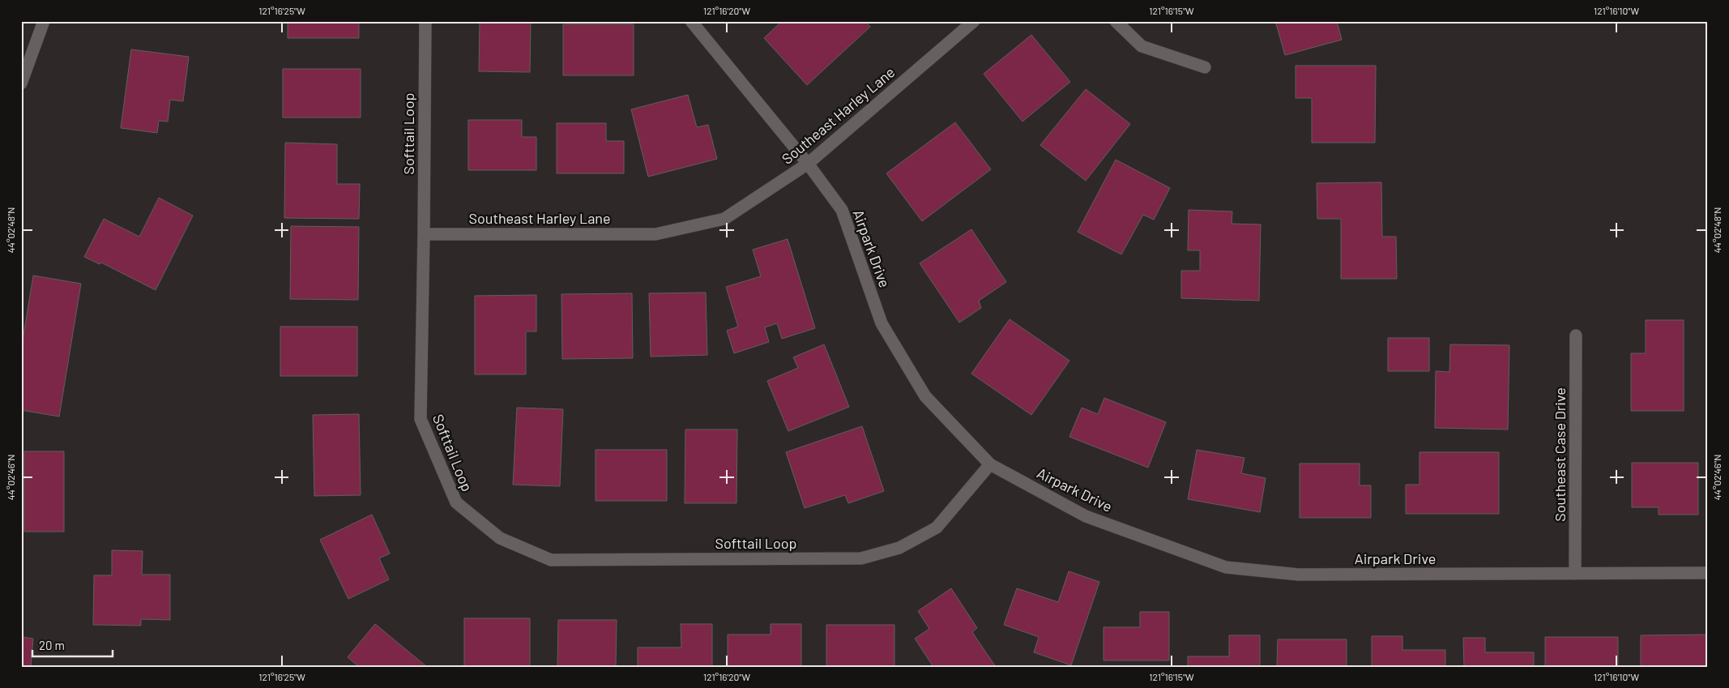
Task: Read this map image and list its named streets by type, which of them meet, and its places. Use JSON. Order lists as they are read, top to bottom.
{
  "streets": {
    "street": [
      "Southeast Harley Lane",
      "Softtail Loop",
      "Airpark Drive",
      "Southeast Case Drive"
    ]
  },
  "crossings": [
    ["Southeast Harley Lane", "Softtail Loop"],
    ["Southeast Harley Lane", "Airpark Drive"],
    ["Softtail Loop", "Airpark Drive"],
    ["Airpark Drive", "Southeast Case Drive"]
  ],
  "scale_bar": "20 m",
  "coordinates": [
    "121°16'25\"W",
    "121°16'20\"W",
    "121°16'15\"W",
    "121°16'10\"W",
    "44°02'48\"N",
    "44°02'46\"N"
  ]
}
